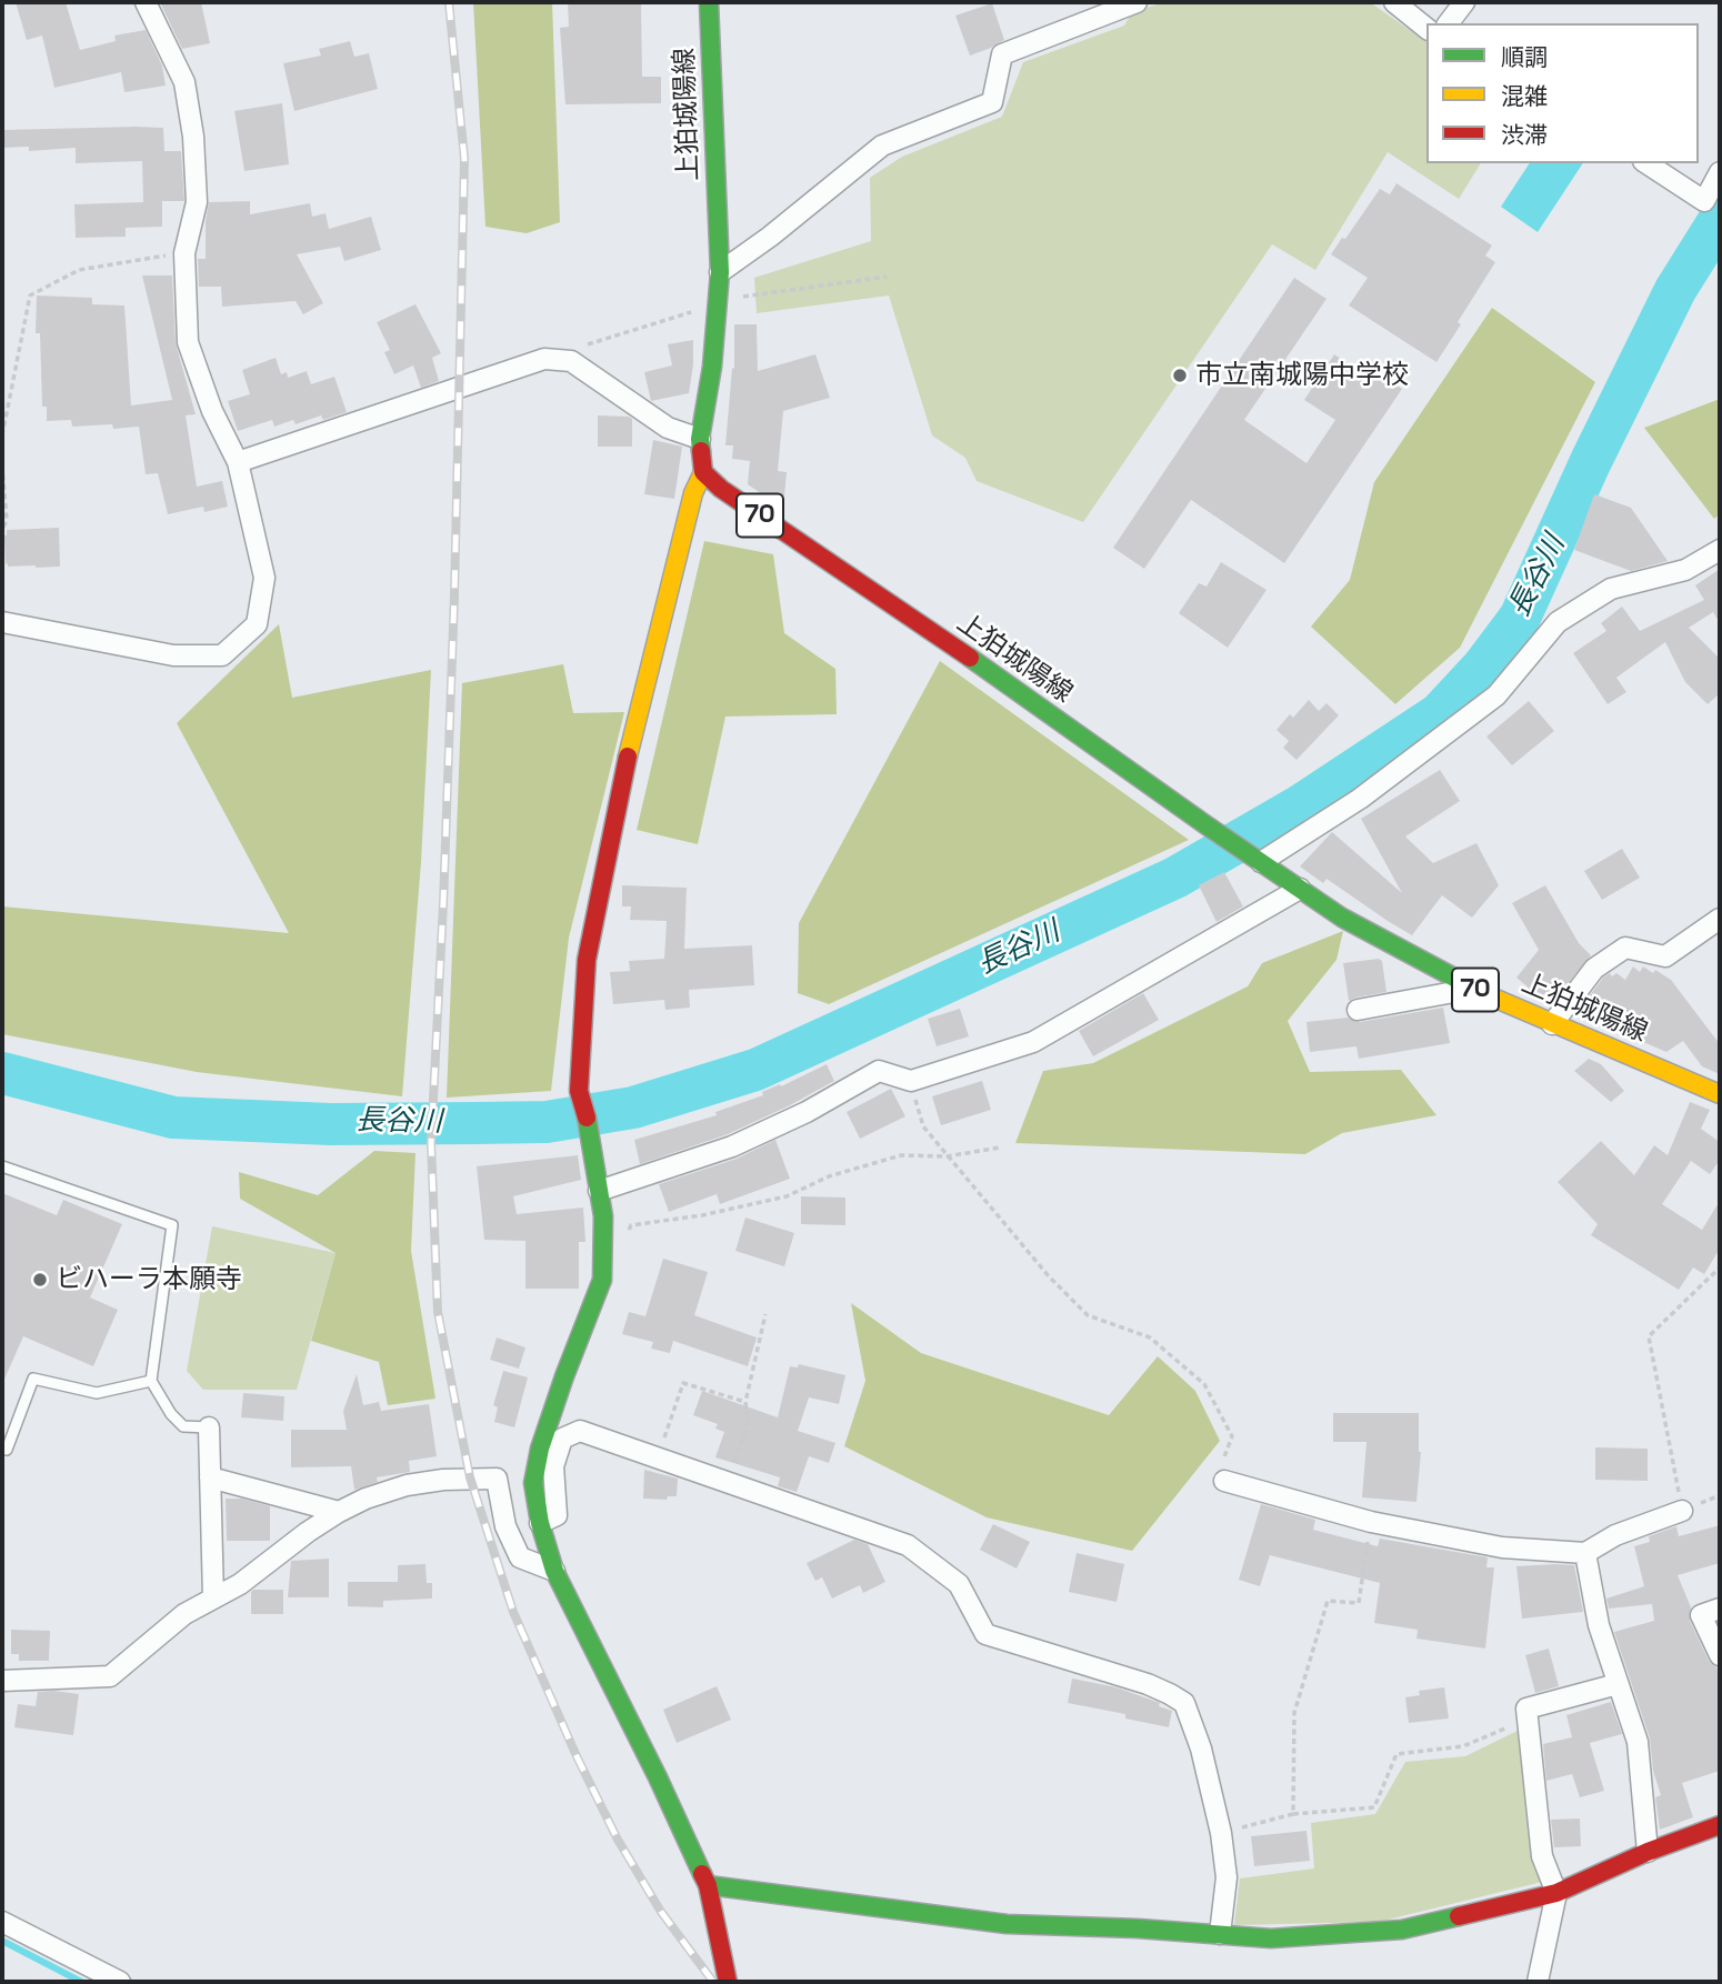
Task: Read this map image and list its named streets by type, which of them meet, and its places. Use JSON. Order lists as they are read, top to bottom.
{
  "streets": {
    "street": ["上狛城陽線", "70"]
  },
  "water": ["長谷川"],
  "places": ["市立南城陽中学校", "ビハーラ本願寺"],
  "legend": ["順調", "混雑", "渋滞"]
}
